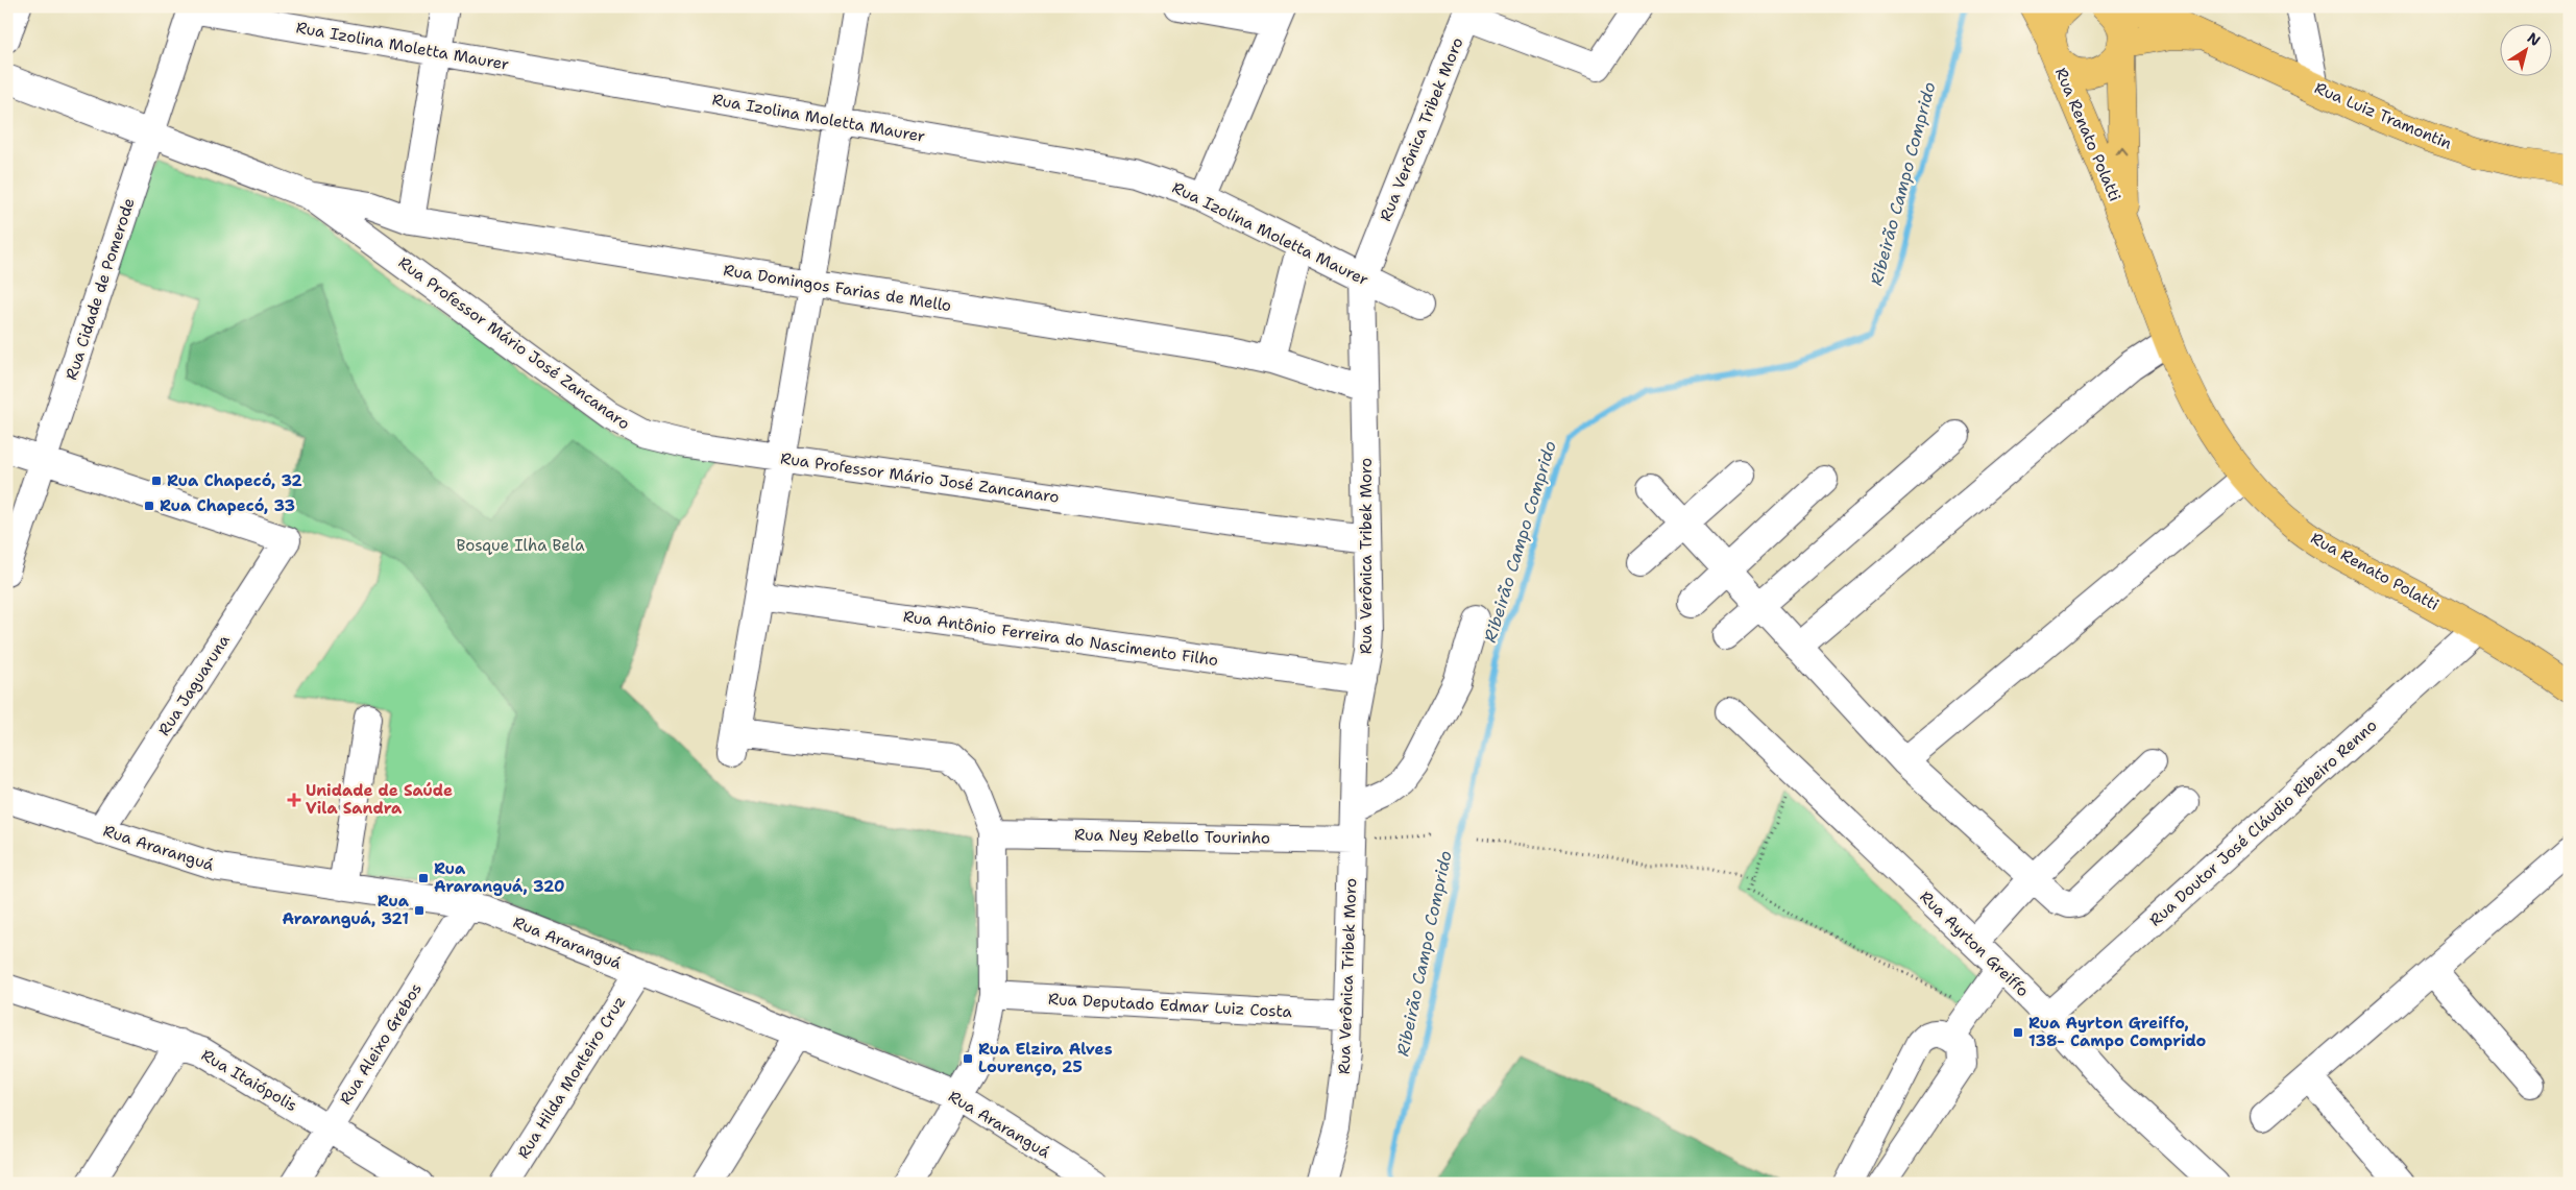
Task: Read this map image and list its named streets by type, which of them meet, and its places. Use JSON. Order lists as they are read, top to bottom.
{
  "streets": {
    "main road": ["Rua Luiz Tramontin", "Rua Renato Polatti"],
    "street": [
      "Rua Izolina Moletta Maurer",
      "Rua Verônica Tribek Moro",
      "Rua Domingos Farias de Mello",
      "Rua Cidade de Pomerode",
      "Rua Professor Mário José Zancanaro",
      "Rua Antônio Ferreira do Nascimento Filho",
      "Rua Jaguaruna",
      "Rua Doutor José Cláudio Ribeiro Renno",
      "Rua Ney Rebello Tourinho",
      "Rua Araranguá",
      "Rua Ayrton Greiffo",
      "Rua Deputado Edmar Luiz Costa",
      "Rua Aleixo Grebos",
      "Rua Hilda Monteiro Cruz",
      "Rua Itaiópolis"
    ]
  },
  "crossings": [
    ["Rua Izolina Moletta Maurer", "Rua Verônica Tribek Moro"],
    ["Rua Izolina Moletta Maurer", "Rua Cidade de Pomerode"],
    ["Rua Luiz Tramontin", "Rua Renato Polatti"],
    ["Rua Verônica Tribek Moro", "Rua Domingos Farias de Mello"],
    ["Rua Verônica Tribek Moro", "Rua Professor Mário José Zancanaro"],
    ["Rua Verônica Tribek Moro", "Rua Antônio Ferreira do Nascimento Filho"],
    ["Rua Verônica Tribek Moro", "Rua Ney Rebello Tourinho"],
    ["Rua Verônica Tribek Moro", "Rua Deputado Edmar Luiz Costa"],
    ["Rua Renato Polatti", "Rua Doutor José Cláudio Ribeiro Renno"],
    ["Rua Domingos Farias de Mello", "Rua Professor Mário José Zancanaro"],
    ["Rua Cidade de Pomerode", "Rua Professor Mário José Zancanaro"],
    ["Rua Cidade de Pomerode", "Rua Jaguaruna"],
    ["Rua Jaguaruna", "Rua Araranguá"],
    ["Rua Doutor José Cláudio Ribeiro Renno", "Rua Ayrton Greiffo"],
    ["Rua Araranguá", "Rua Aleixo Grebos"],
    ["Rua Araranguá", "Rua Hilda Monteiro Cruz"],
    ["Rua Aleixo Grebos", "Rua Itaiópolis"]
  ],
  "water": ["Ribeirão Campo Comprido"],
  "parks": ["Bosque Ilha Bela"],
  "places": {
    "transit": [
      "Rua Chapecó, 32",
      "Rua Chapecó, 33",
      "Rua Araranguá, 320",
      "Rua Araranguá, 321",
      "Rua Ayrton Greiffo, 138- Campo Comprido",
      "Rua Elzira Alves Lourenço, 25"
    ],
    "health": ["Unidade de Saúde Vila Sandra"]
  },
  "north": "top right"
}
